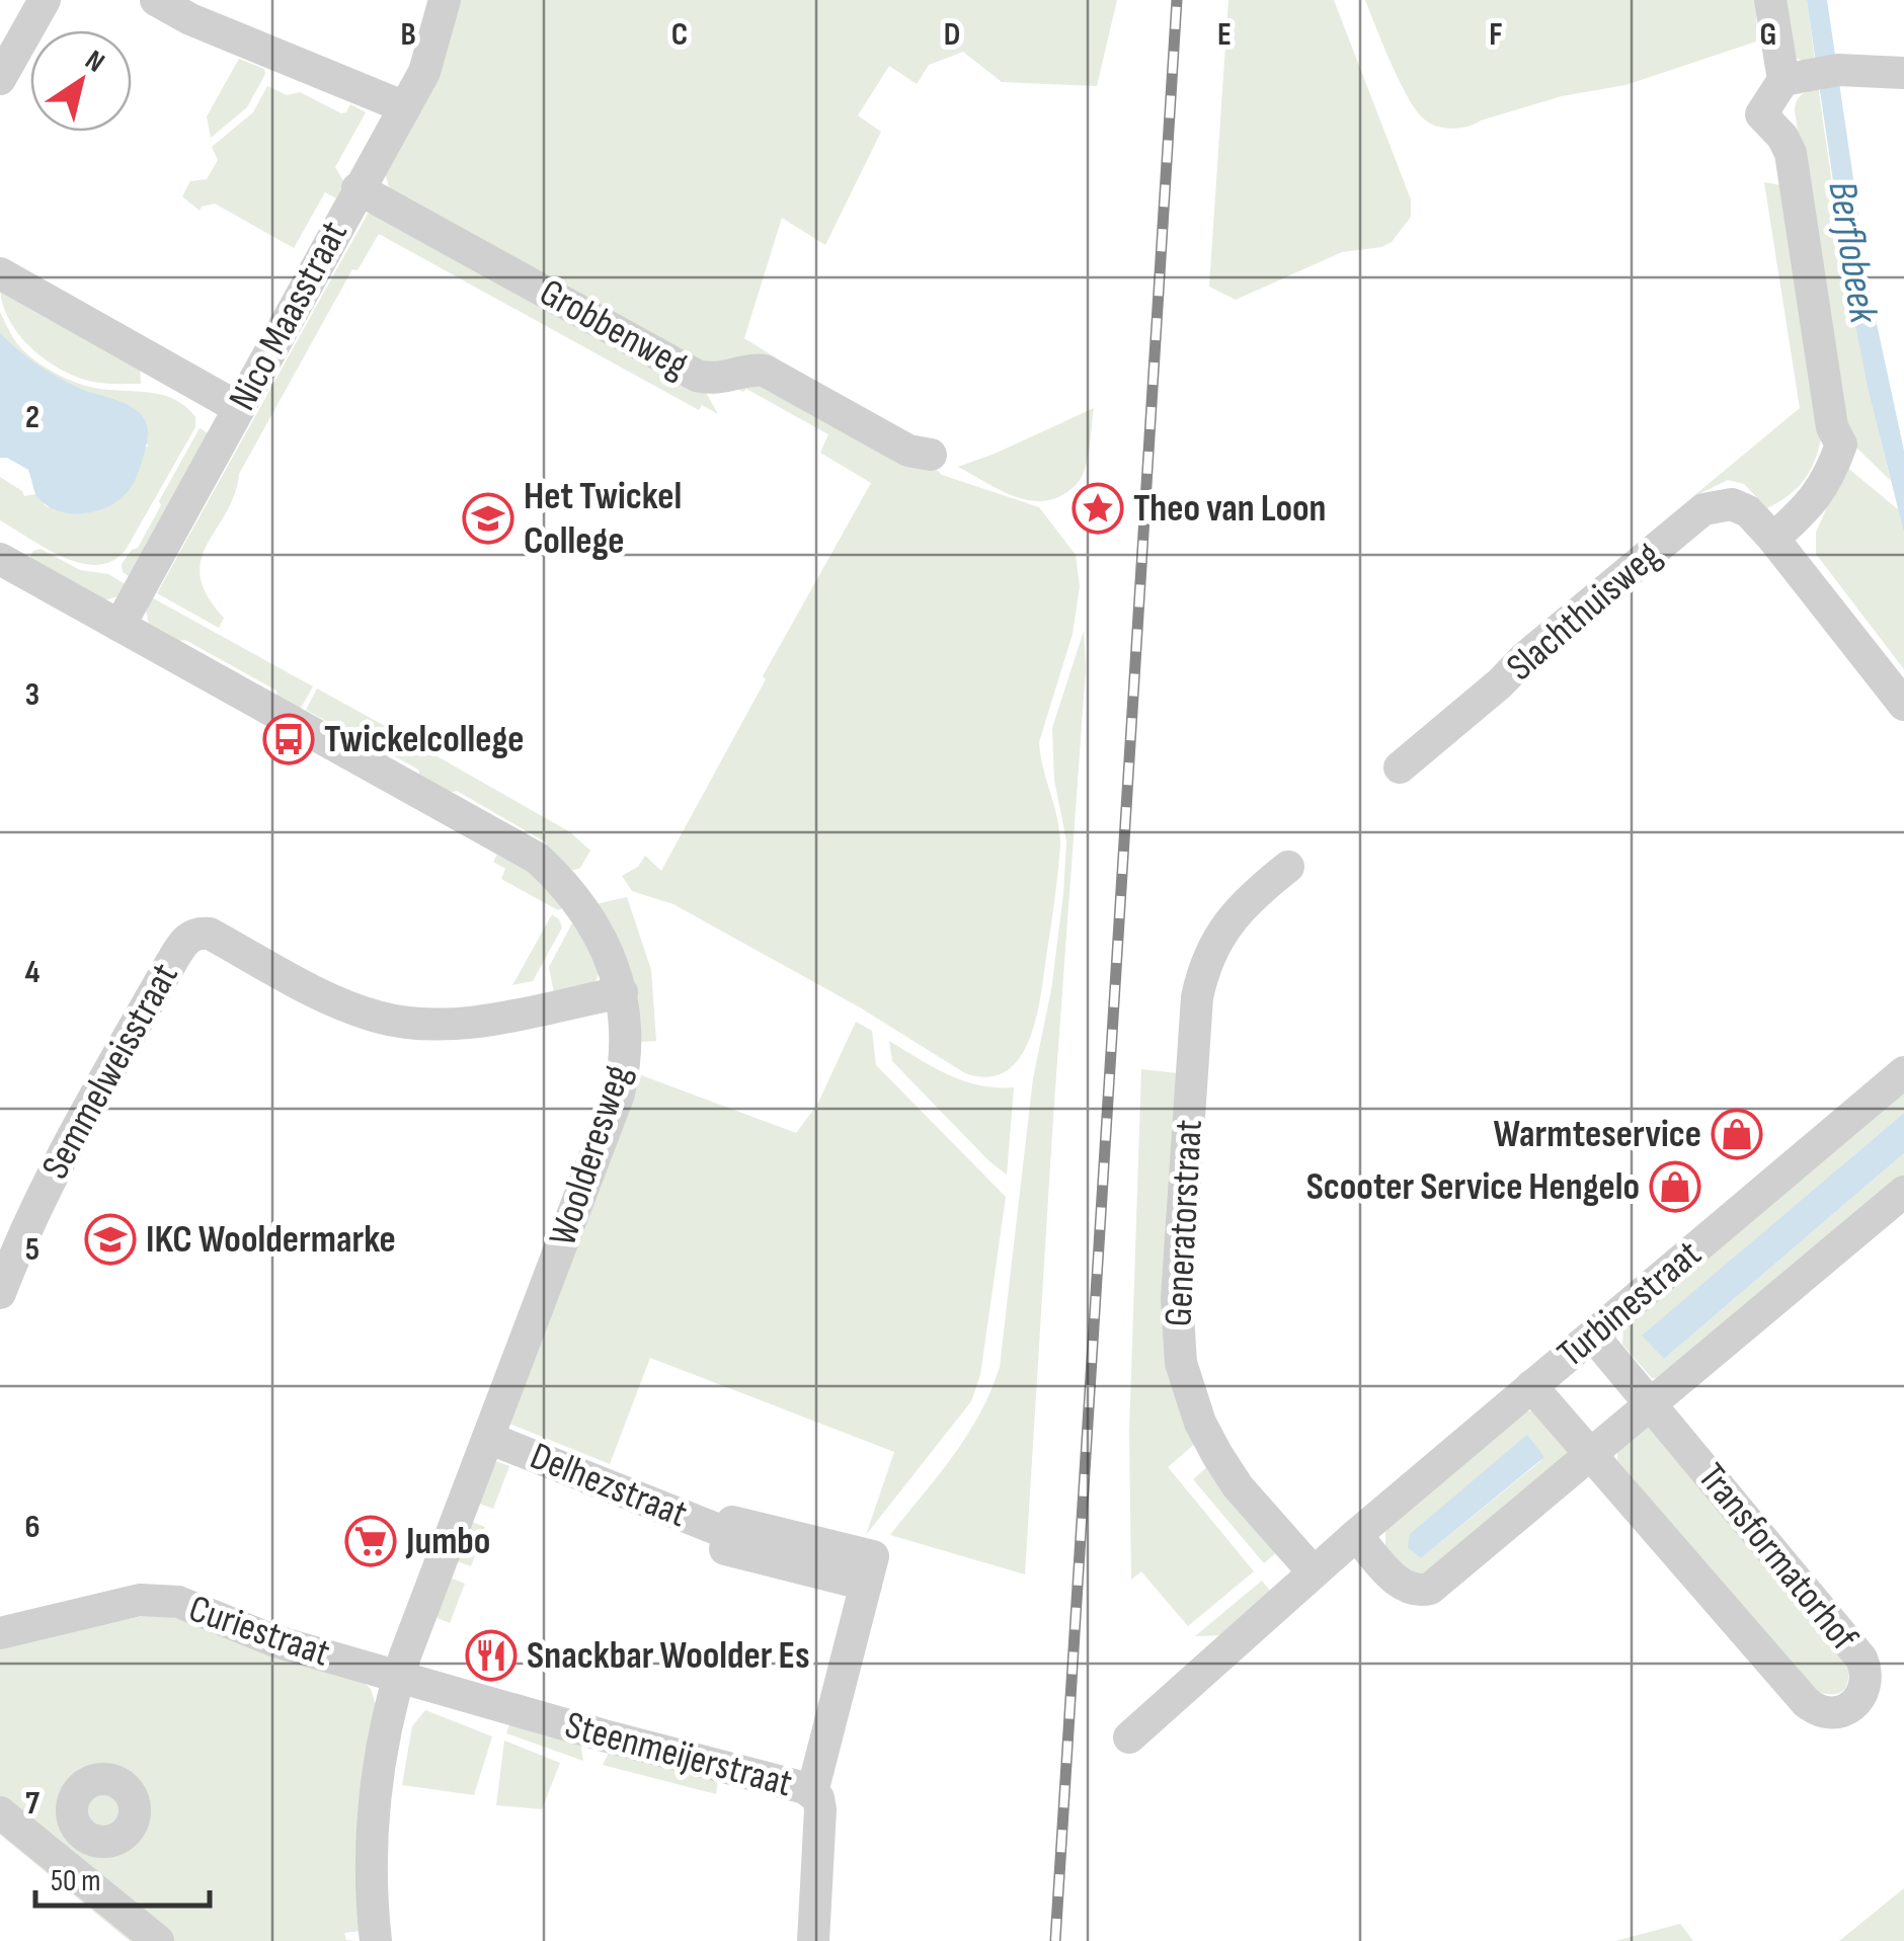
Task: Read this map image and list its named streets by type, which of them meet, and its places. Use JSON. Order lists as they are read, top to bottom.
{
  "streets": {
    "street": [
      "Nico Maasstraat",
      "Grobbenweg",
      "Slachthuisweg",
      "Semmelweisstraat",
      "Woolderesweg",
      "Generatorstraat",
      "Turbinestraat",
      "Delhezstraat",
      "Transformatorhof",
      "Curiestraat",
      "Steenmeijerstraat"
    ]
  },
  "crossings": [
    ["Nico Maasstraat", "Grobbenweg"],
    ["Nico Maasstraat", "Woolderesweg"],
    ["Semmelweisstraat", "Woolderesweg"],
    ["Woolderesweg", "Delhezstraat"],
    ["Woolderesweg", "Curiestraat"],
    ["Woolderesweg", "Steenmeijerstraat"],
    ["Generatorstraat", "Turbinestraat"],
    ["Turbinestraat", "Transformatorhof"],
    ["Delhezstraat", "Steenmeijerstraat"],
    ["Curiestraat", "Steenmeijerstraat"]
  ],
  "water": ["Berflobeek"],
  "places": {
    "place": ["Theo van Loon"],
    "school or university": ["Het Twickel College", "IKC Wooldermarke"],
    "bus stop": ["Twickelcollege"],
    "shop": ["Warmteservice", "Scooter Service Hengelo"],
    "supermarket": ["Jumbo"],
    "restaurant": ["Snackbar Woolder Es"]
  },
  "scale_bar": "50 m",
  "north": "top right",
  "grid": {
    "columns": [
      "B",
      "C",
      "D",
      "E",
      "F",
      "G"
    ],
    "rows": [
      "2",
      "3",
      "4",
      "5",
      "6",
      "7"
    ]
  }
}
